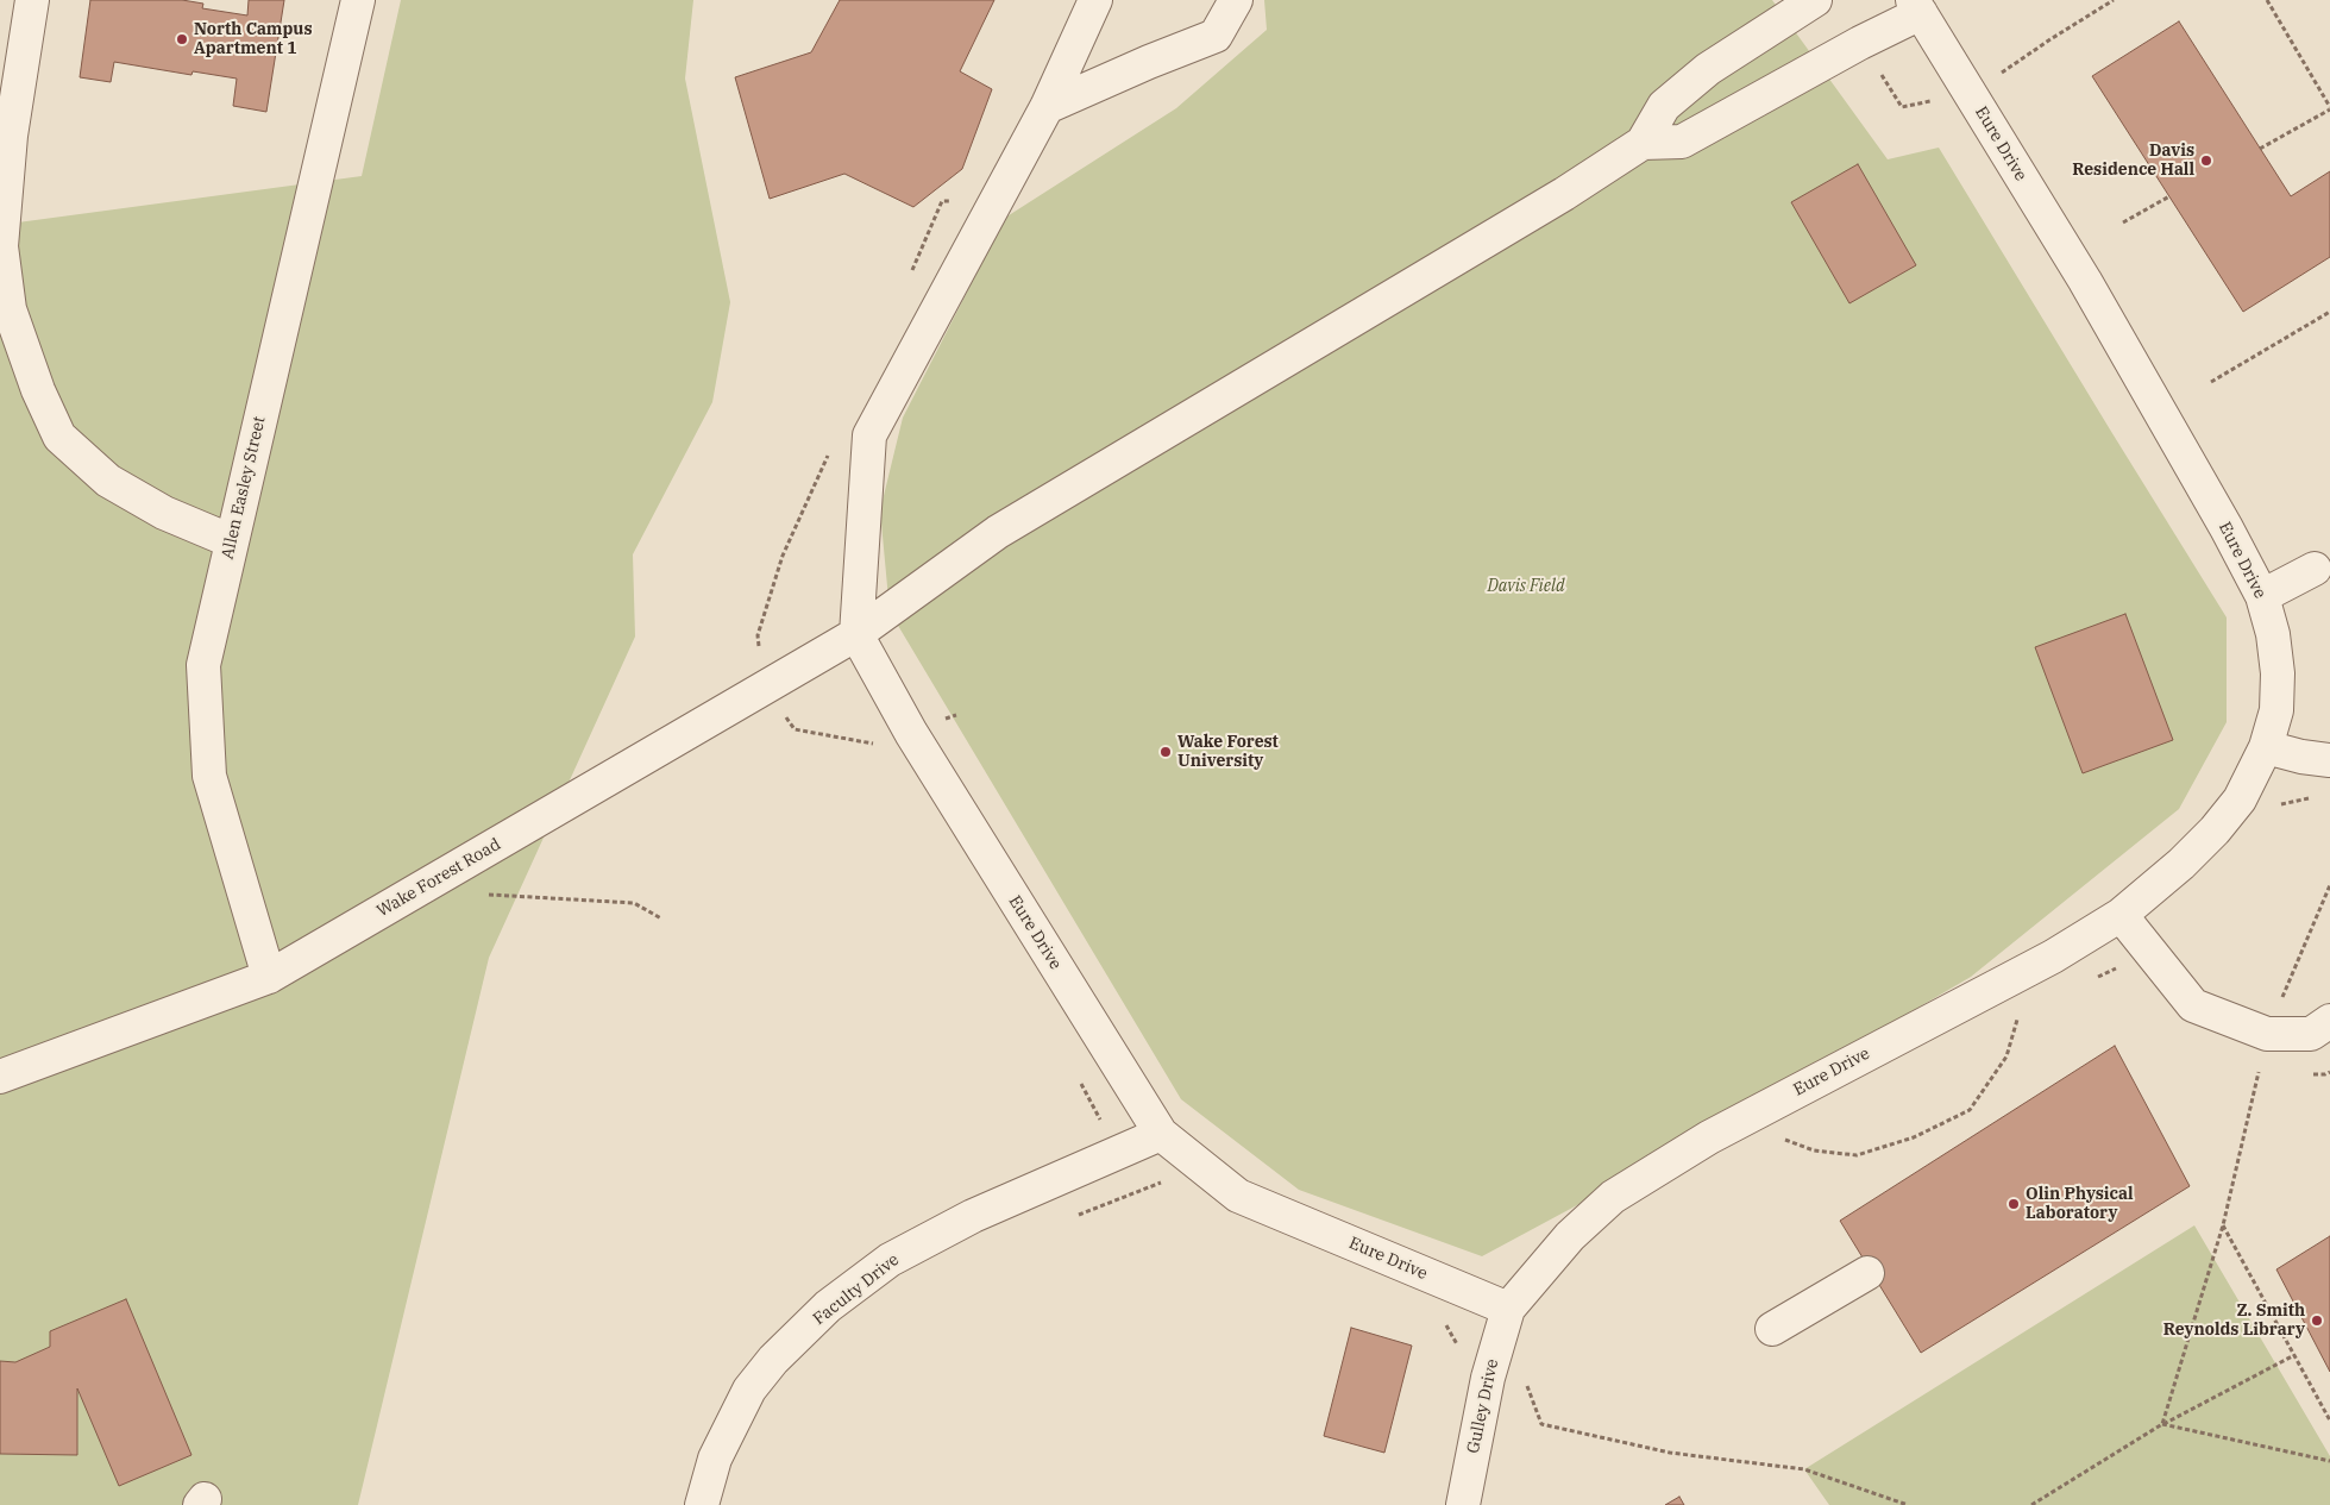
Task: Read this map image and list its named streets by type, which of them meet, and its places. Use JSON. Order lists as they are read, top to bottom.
{
  "streets": {
    "street": [
      "Eure Drive",
      "Allen Easley Street",
      "Wake Forest Road",
      "Faculty Drive",
      "Gulley Drive"
    ]
  },
  "crossings": [
    ["Eure Drive", "Wake Forest Road"],
    ["Eure Drive", "Faculty Drive"],
    ["Eure Drive", "Gulley Drive"],
    ["Allen Easley Street", "Wake Forest Road"]
  ],
  "parks": ["Davis Field"],
  "places": [
    "North Campus Apartment 1",
    "Davis Residence Hall",
    "Wake Forest University",
    "Olin Physical Laboratory",
    "Z. Smith Reynolds Library"
  ]
}
